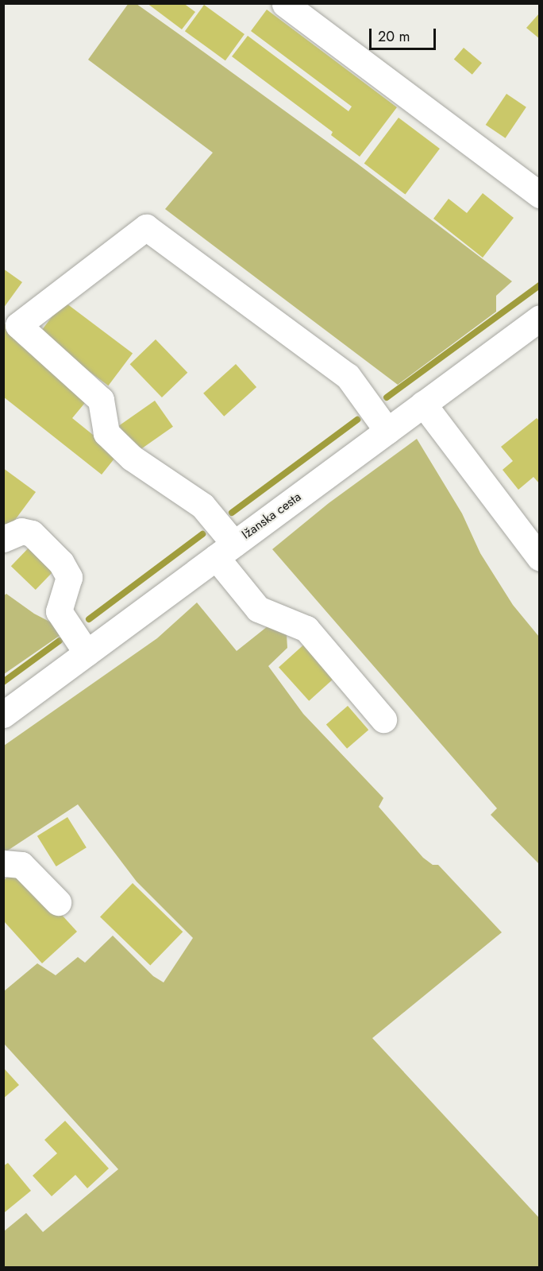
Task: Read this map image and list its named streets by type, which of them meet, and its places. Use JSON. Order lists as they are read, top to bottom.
{
  "streets": {
    "street": ["Ižanska cesta"]
  },
  "scale_bar": "20 m"
}
